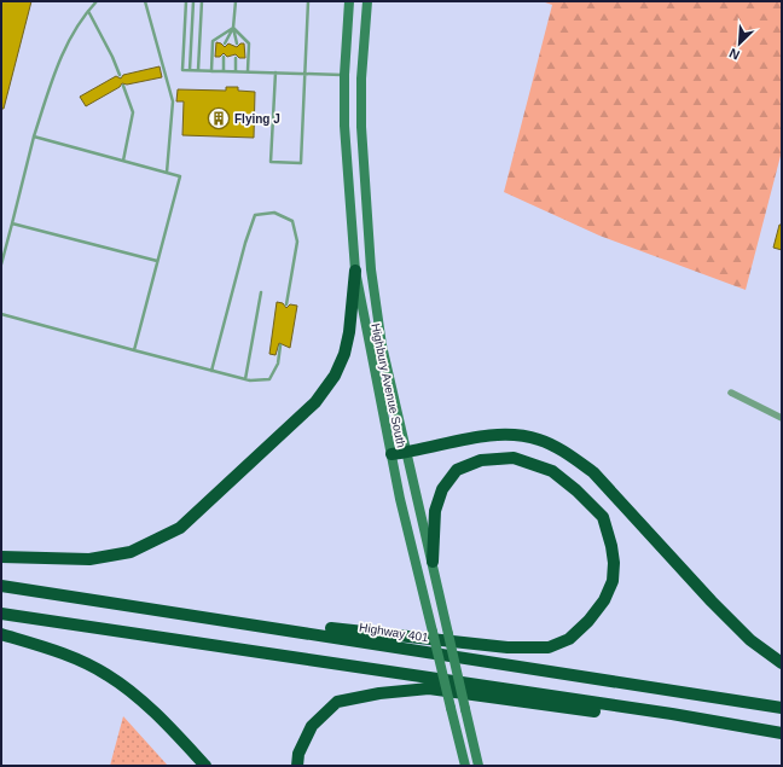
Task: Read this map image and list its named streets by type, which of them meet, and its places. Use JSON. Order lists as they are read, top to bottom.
{
  "streets": {
    "highway": ["Highway 401"],
    "main road": ["Highbury Avenue South"]
  },
  "places": {
    "building": ["Flying J"]
  },
  "north": "bottom left"
}
